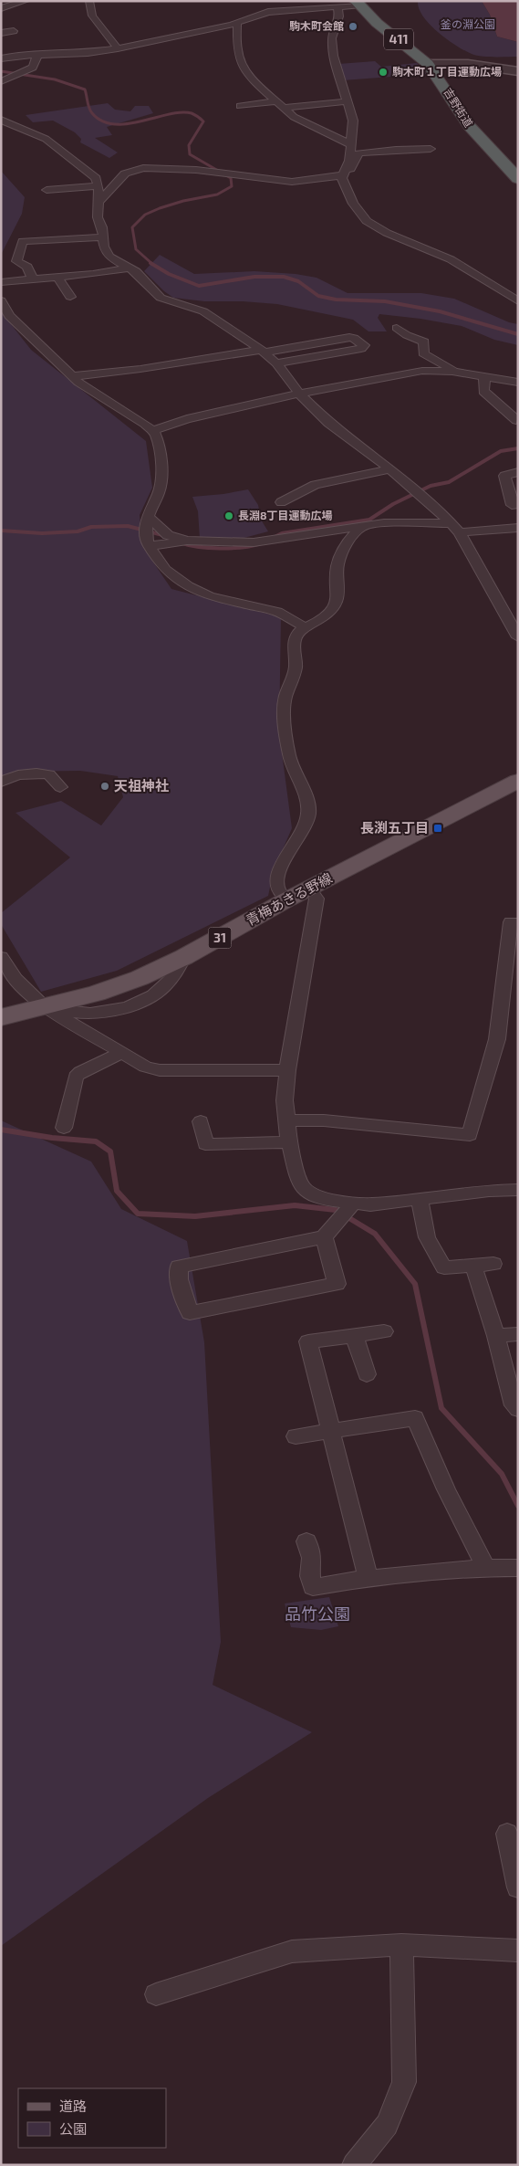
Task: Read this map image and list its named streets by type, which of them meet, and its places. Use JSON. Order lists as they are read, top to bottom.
{
  "streets": {
    "highway": ["411", "吉野街道"],
    "main road": ["青梅あきる野線", "31"]
  },
  "parks": ["釜の淵公園", "品竹公園"],
  "places": {
    "other": [
      "駒木町会館",
      "駒木町１丁目運動広場",
      "長淵8丁目運動広場",
      "天祖神社"
    ],
    "transit": ["長渕五丁目"]
  },
  "legend": ["道路", "公園"]
}
